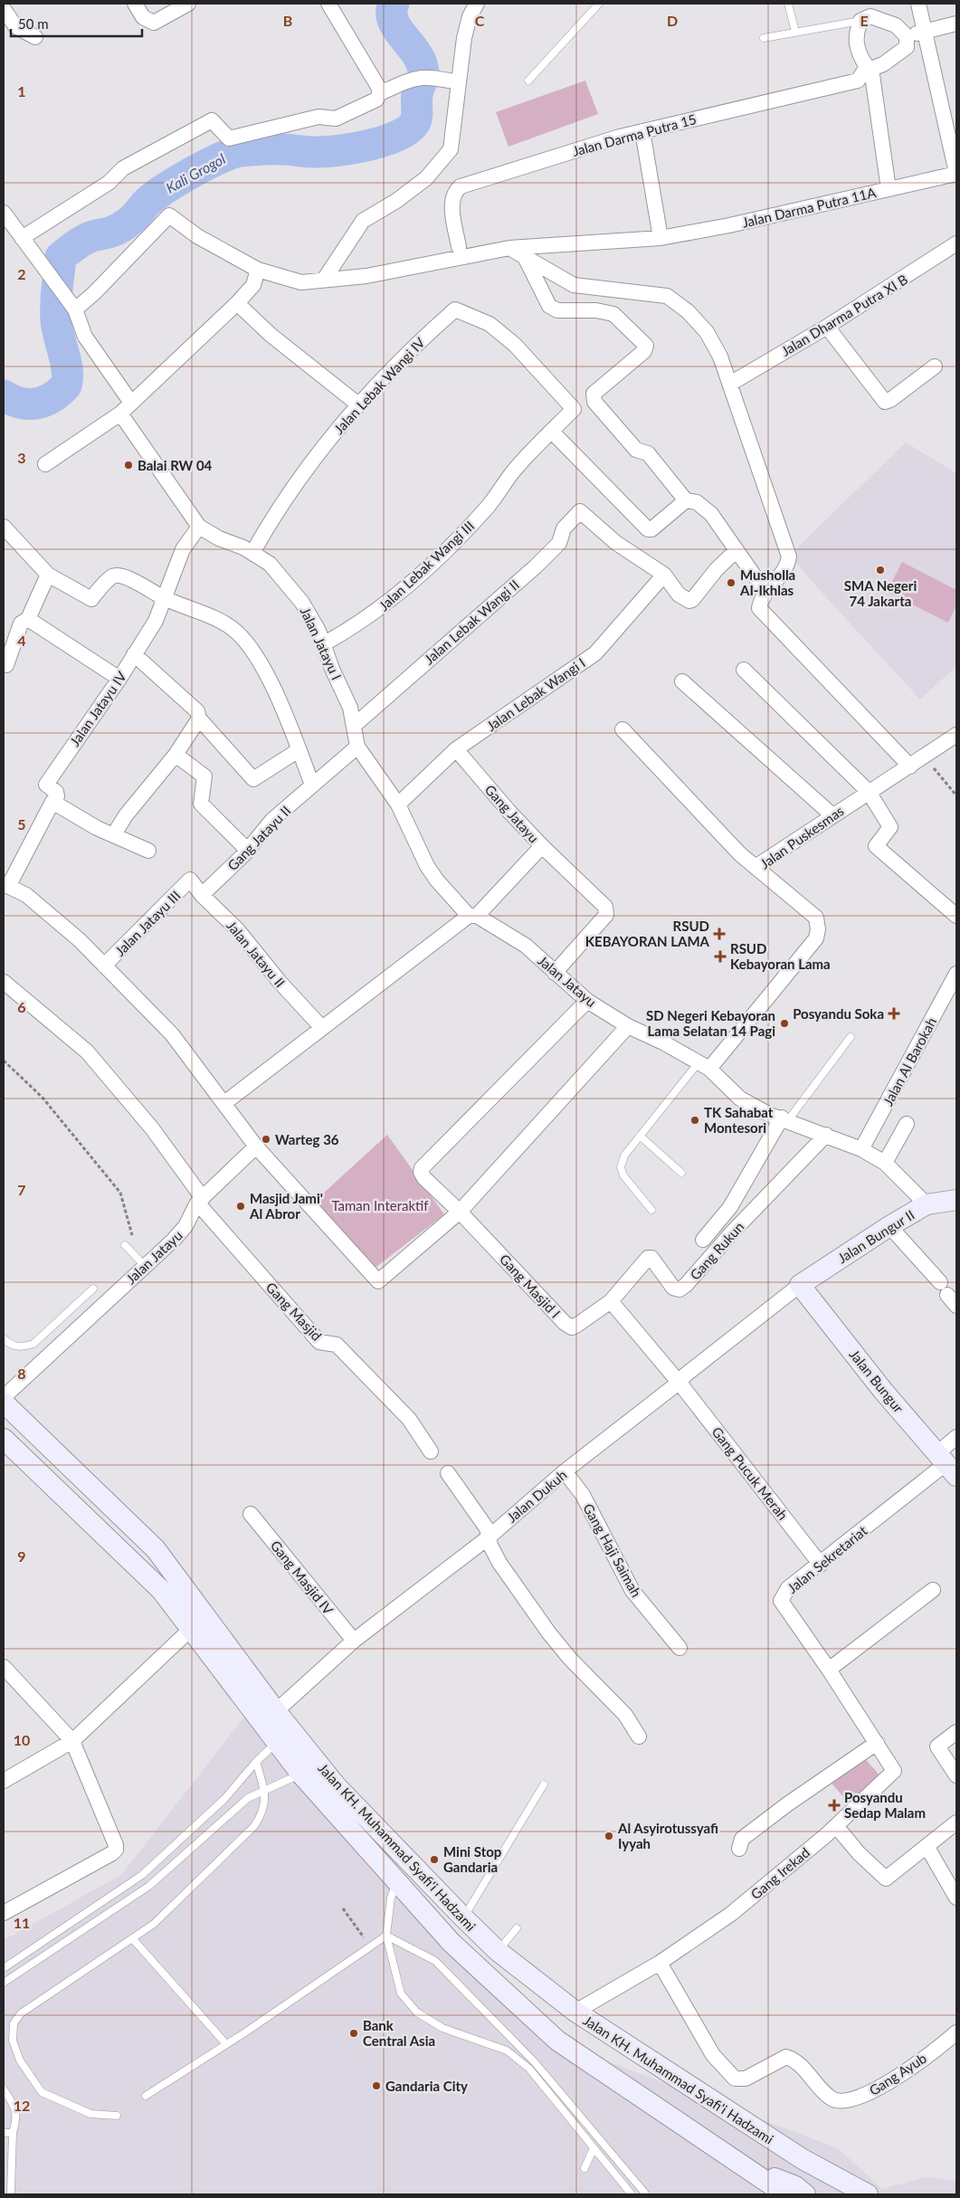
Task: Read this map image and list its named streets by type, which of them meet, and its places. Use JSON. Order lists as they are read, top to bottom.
{
  "streets": {
    "main road": ["Jalan Bungur II", "Jalan Bungur", "Jalan KH. Muhammad Syafi'i Hadzami"],
    "street": [
      "Jalan Darma Putra 15",
      "Jalan Darma Putra 11A",
      "Jalan Dharma Putra XI B",
      "Jalan Lebak Wangi IV",
      "Jalan Lebak Wangi III",
      "Jalan Lebak Wangi II",
      "Jalan Jatayu I",
      "Jalan Lebak Wangi I",
      "Jalan Jatayu IV",
      "Gang Jatayu",
      "Jalan Puskesmas",
      "Gang Jatayu II",
      "Jalan Jatayu III",
      "Jalan Jatayu II",
      "Jalan Jatayu",
      "Jalan Al Barokah",
      "Gang Rukun",
      "Gang Masjid I",
      "Gang Masjid",
      "Gang Pucuk Merah",
      "Jalan Dukuh",
      "Gang Haji Saimah",
      "Jalan Sekretariat",
      "Gang Masjid IV",
      "Gang Irekad",
      "Gang Ayub"
    ]
  },
  "crossings": [
    ["Jalan Lebak Wangi IV", "Jalan Lebak Wangi III"],
    ["Jalan Lebak Wangi IV", "Jalan Jatayu I"],
    ["Jalan Lebak Wangi III", "Jalan Jatayu I"],
    ["Jalan Lebak Wangi II", "Jalan Jatayu I"],
    ["Jalan Lebak Wangi II", "Jalan Lebak Wangi I"],
    ["Jalan Jatayu I", "Jalan Lebak Wangi I"],
    ["Jalan Jatayu I", "Jalan Jatayu IV"],
    ["Jalan Jatayu I", "Gang Jatayu"],
    ["Jalan Jatayu I", "Gang Jatayu II"],
    ["Jalan Jatayu I", "Jalan Jatayu"],
    ["Jalan Lebak Wangi I", "Gang Jatayu"],
    ["Gang Jatayu", "Jalan Jatayu"],
    ["Jalan Puskesmas", "Jalan Jatayu"],
    ["Gang Jatayu II", "Jalan Jatayu II"],
    ["Jalan Jatayu III", "Jalan Jatayu II"],
    ["Jalan Jatayu", "Jalan Al Barokah"],
    ["Jalan Jatayu", "Jalan Bungur II"],
    ["Jalan Jatayu", "Gang Rukun"],
    ["Jalan Jatayu", "Gang Masjid"],
    ["Jalan Bungur II", "Jalan Bungur"],
    ["Jalan Bungur II", "Jalan Dukuh"],
    ["Gang Rukun", "Gang Masjid I"],
    ["Jalan Bungur", "Jalan Dukuh"],
    ["Jalan Bungur", "Jalan Sekretariat"],
    ["Gang Pucuk Merah", "Jalan Dukuh"],
    ["Gang Pucuk Merah", "Jalan Sekretariat"],
    ["Jalan Dukuh", "Gang Haji Saimah"],
    ["Jalan Dukuh", "Gang Masjid IV"],
    ["Jalan Dukuh", "Jalan KH. Muhammad Syafi'i Hadzami"],
    ["Jalan Sekretariat", "Gang Irekad"],
    ["Jalan KH. Muhammad Syafi'i Hadzami", "Gang Irekad"],
    ["Gang Irekad", "Gang Ayub"]
  ],
  "water": ["Kali Grogol"],
  "parks": ["Taman Interaktif"],
  "places": {
    "other": [
      "Balai RW 04",
      "SMA Negeri 74 Jakarta",
      "Musholla AI-Ikhlas",
      "SD Negeri Kebayoran Lama Selatan 14 Pagi",
      "TK Sahabat Montesori",
      "Warteg 36",
      "Masjid Jami' Al Abror",
      "Al Asyirotussyafi Iyyah",
      "Mini Stop Gandaria",
      "Bank Central Asia",
      "Gandaria City"
    ],
    "health": [
      "RSUD KEBAYORAN LAMA",
      "RSUD Kebayoran Lama",
      "Posyandu Soka",
      "Posyandu Sedap Malam"
    ]
  },
  "scale_bar": "50 m",
  "grid": {
    "columns": [
      "B",
      "C",
      "D",
      "E"
    ],
    "rows": [
      "1",
      "2",
      "3",
      "4",
      "5",
      "6",
      "7",
      "8",
      "9",
      "10",
      "11",
      "12"
    ]
  }
}
